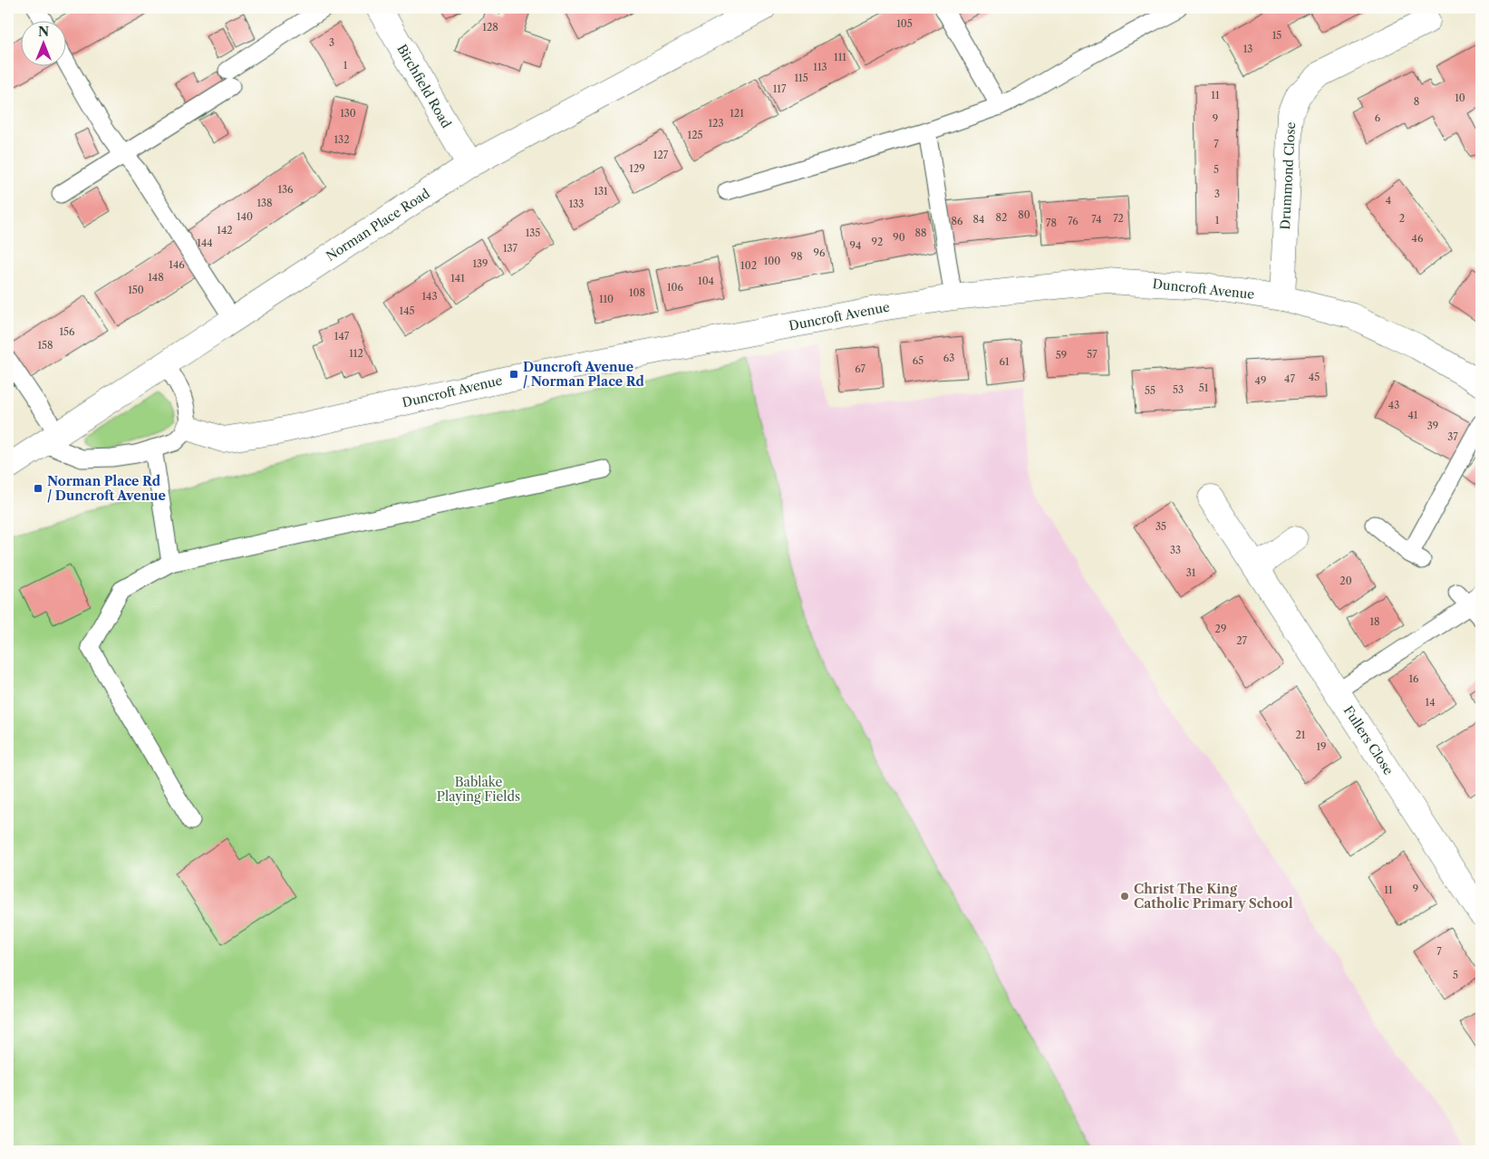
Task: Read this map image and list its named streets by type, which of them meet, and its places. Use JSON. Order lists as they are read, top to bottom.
{
  "streets": {
    "street": [
      "Birchfield Road",
      "Drummond Close",
      "Norman Place Road",
      "Duncroft Avenue",
      "Fullers Close"
    ]
  },
  "crossings": [
    ["Birchfield Road", "Norman Place Road"],
    ["Drummond Close", "Duncroft Avenue"]
  ],
  "parks": ["Bablake Playing Fields"],
  "places": {
    "transit": ["Duncroft Avenue / Norman Place Rd", "Norman Place Rd / Duncroft Avenue"],
    "other": ["Christ The King Catholic Primary School"]
  },
  "house_numbers": [
    "105",
    "128",
    "15",
    "3",
    "13",
    "111",
    "1",
    "113",
    "115",
    "117",
    "11",
    "10",
    "8",
    "130",
    "121",
    "6",
    "9",
    "123",
    "125",
    "132",
    "7",
    "127",
    "129",
    "5",
    "136",
    "131",
    "3",
    "4",
    "138",
    "133",
    "80",
    "140",
    "82",
    "72",
    "2",
    "84",
    "74",
    "1",
    "86",
    "76",
    "78",
    "142",
    "135",
    "88",
    "90",
    "46",
    "92",
    "144",
    "94",
    "137",
    "96",
    "98",
    "100",
    "139",
    "146",
    "102",
    "148",
    "141",
    "104",
    "106",
    "150",
    "108",
    "143",
    "110",
    "145",
    "156",
    "147",
    "158",
    "112",
    "57",
    "59",
    "63",
    "65",
    "61",
    "67",
    "45",
    "47",
    "49",
    "51",
    "53",
    "55",
    "43",
    "41",
    "39",
    "37",
    "35",
    "33",
    "31",
    "20",
    "18",
    "29",
    "27",
    "16",
    "14",
    "21",
    "19",
    "9",
    "11",
    "7",
    "5"
  ],
  "north": "top"
}
